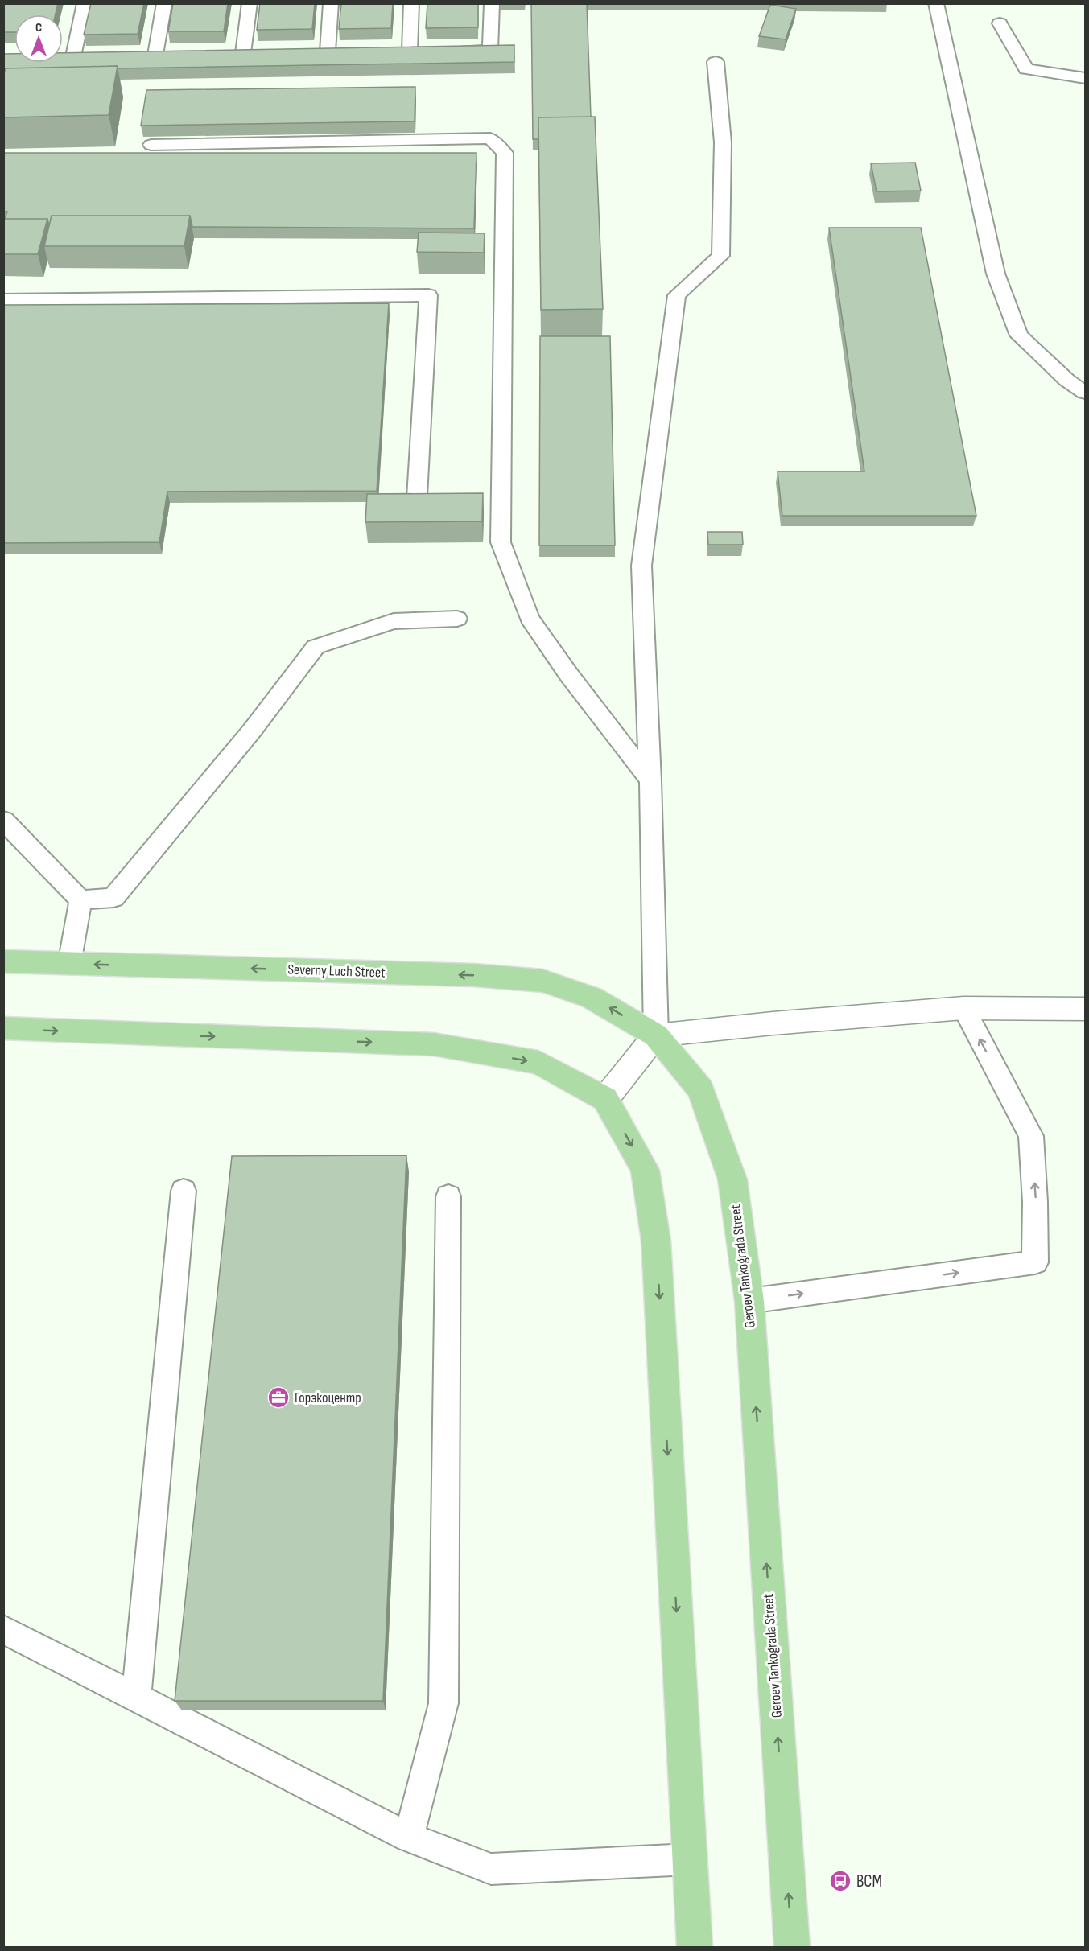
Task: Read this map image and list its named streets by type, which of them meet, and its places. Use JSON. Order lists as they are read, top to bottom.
{
  "streets": {
    "main road": ["Severny Luch Street", "Geroev Tankograda Street"]
  },
  "crossings": [
    ["Severny Luch Street", "Geroev Tankograda Street"]
  ],
  "places": {
    "office": ["Горэкоцентр"],
    "bus stop": ["ВСМ"]
  },
  "north": "top"
}
